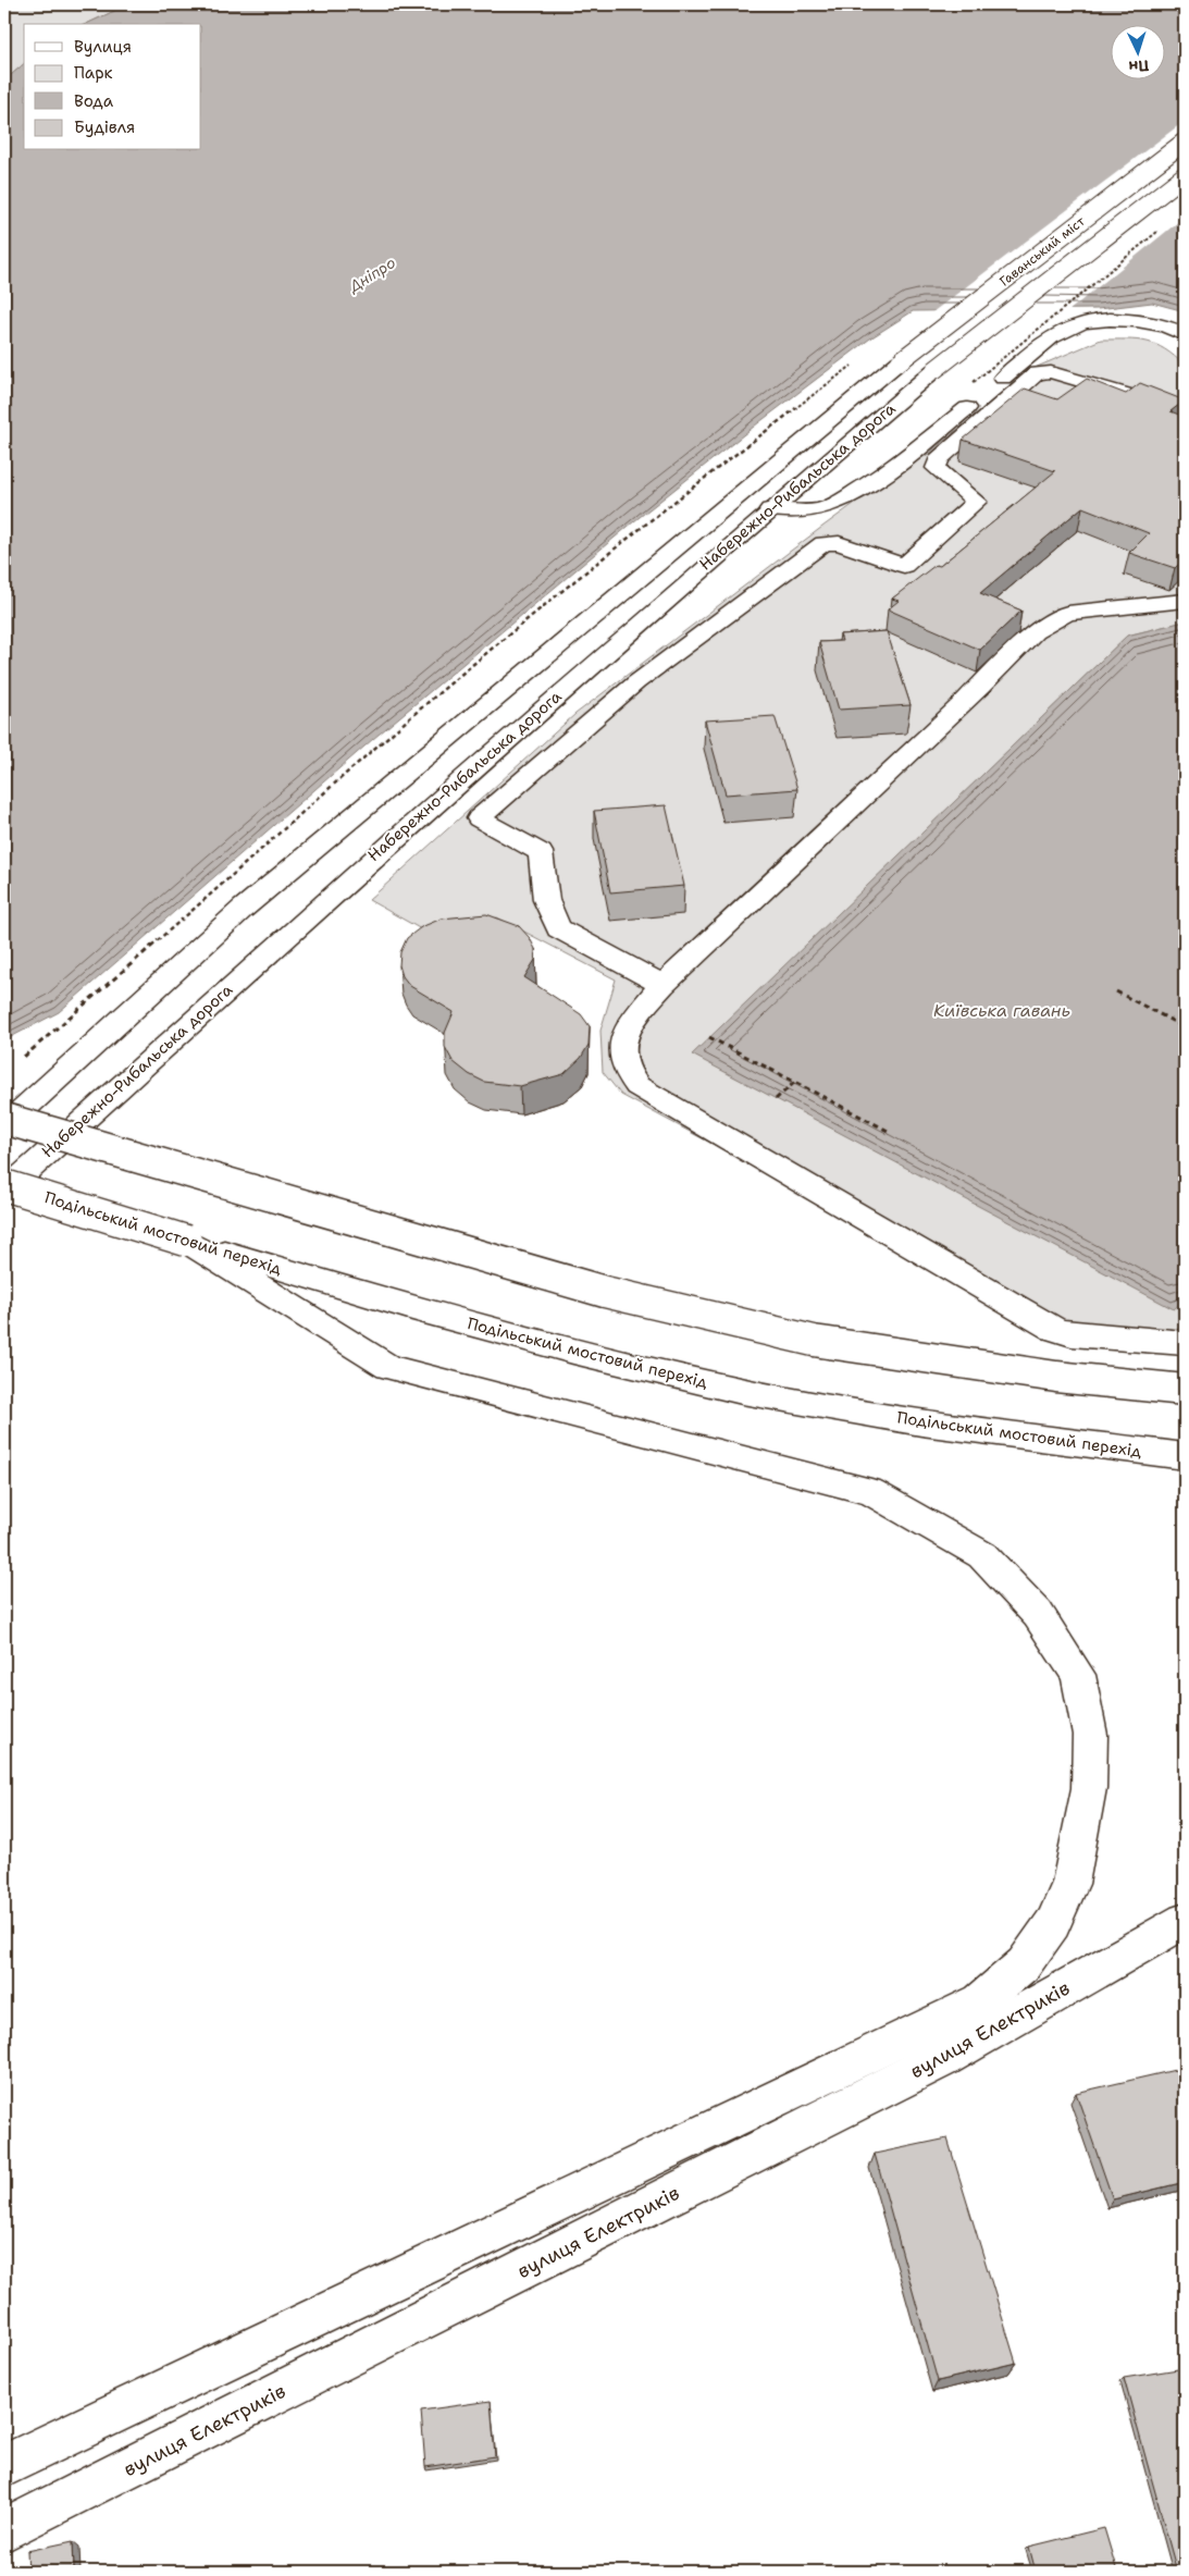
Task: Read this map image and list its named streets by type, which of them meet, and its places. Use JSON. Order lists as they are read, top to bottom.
{
  "streets": {
    "main road": [
      "Гаванський міст",
      "Набережно-Рибальська дорога",
      "Подільський мостовий перехід",
      "вулиця Електриків"
    ]
  },
  "crossings": [
    ["Гаванський міст", "Набережно-Рибальська дорога"]
  ],
  "water": ["Дніпро", "Київська гавань"],
  "legend": [
    "Вулиця",
    "Парк",
    "Вода",
    "Будівля"
  ],
  "north": "bottom"
}
